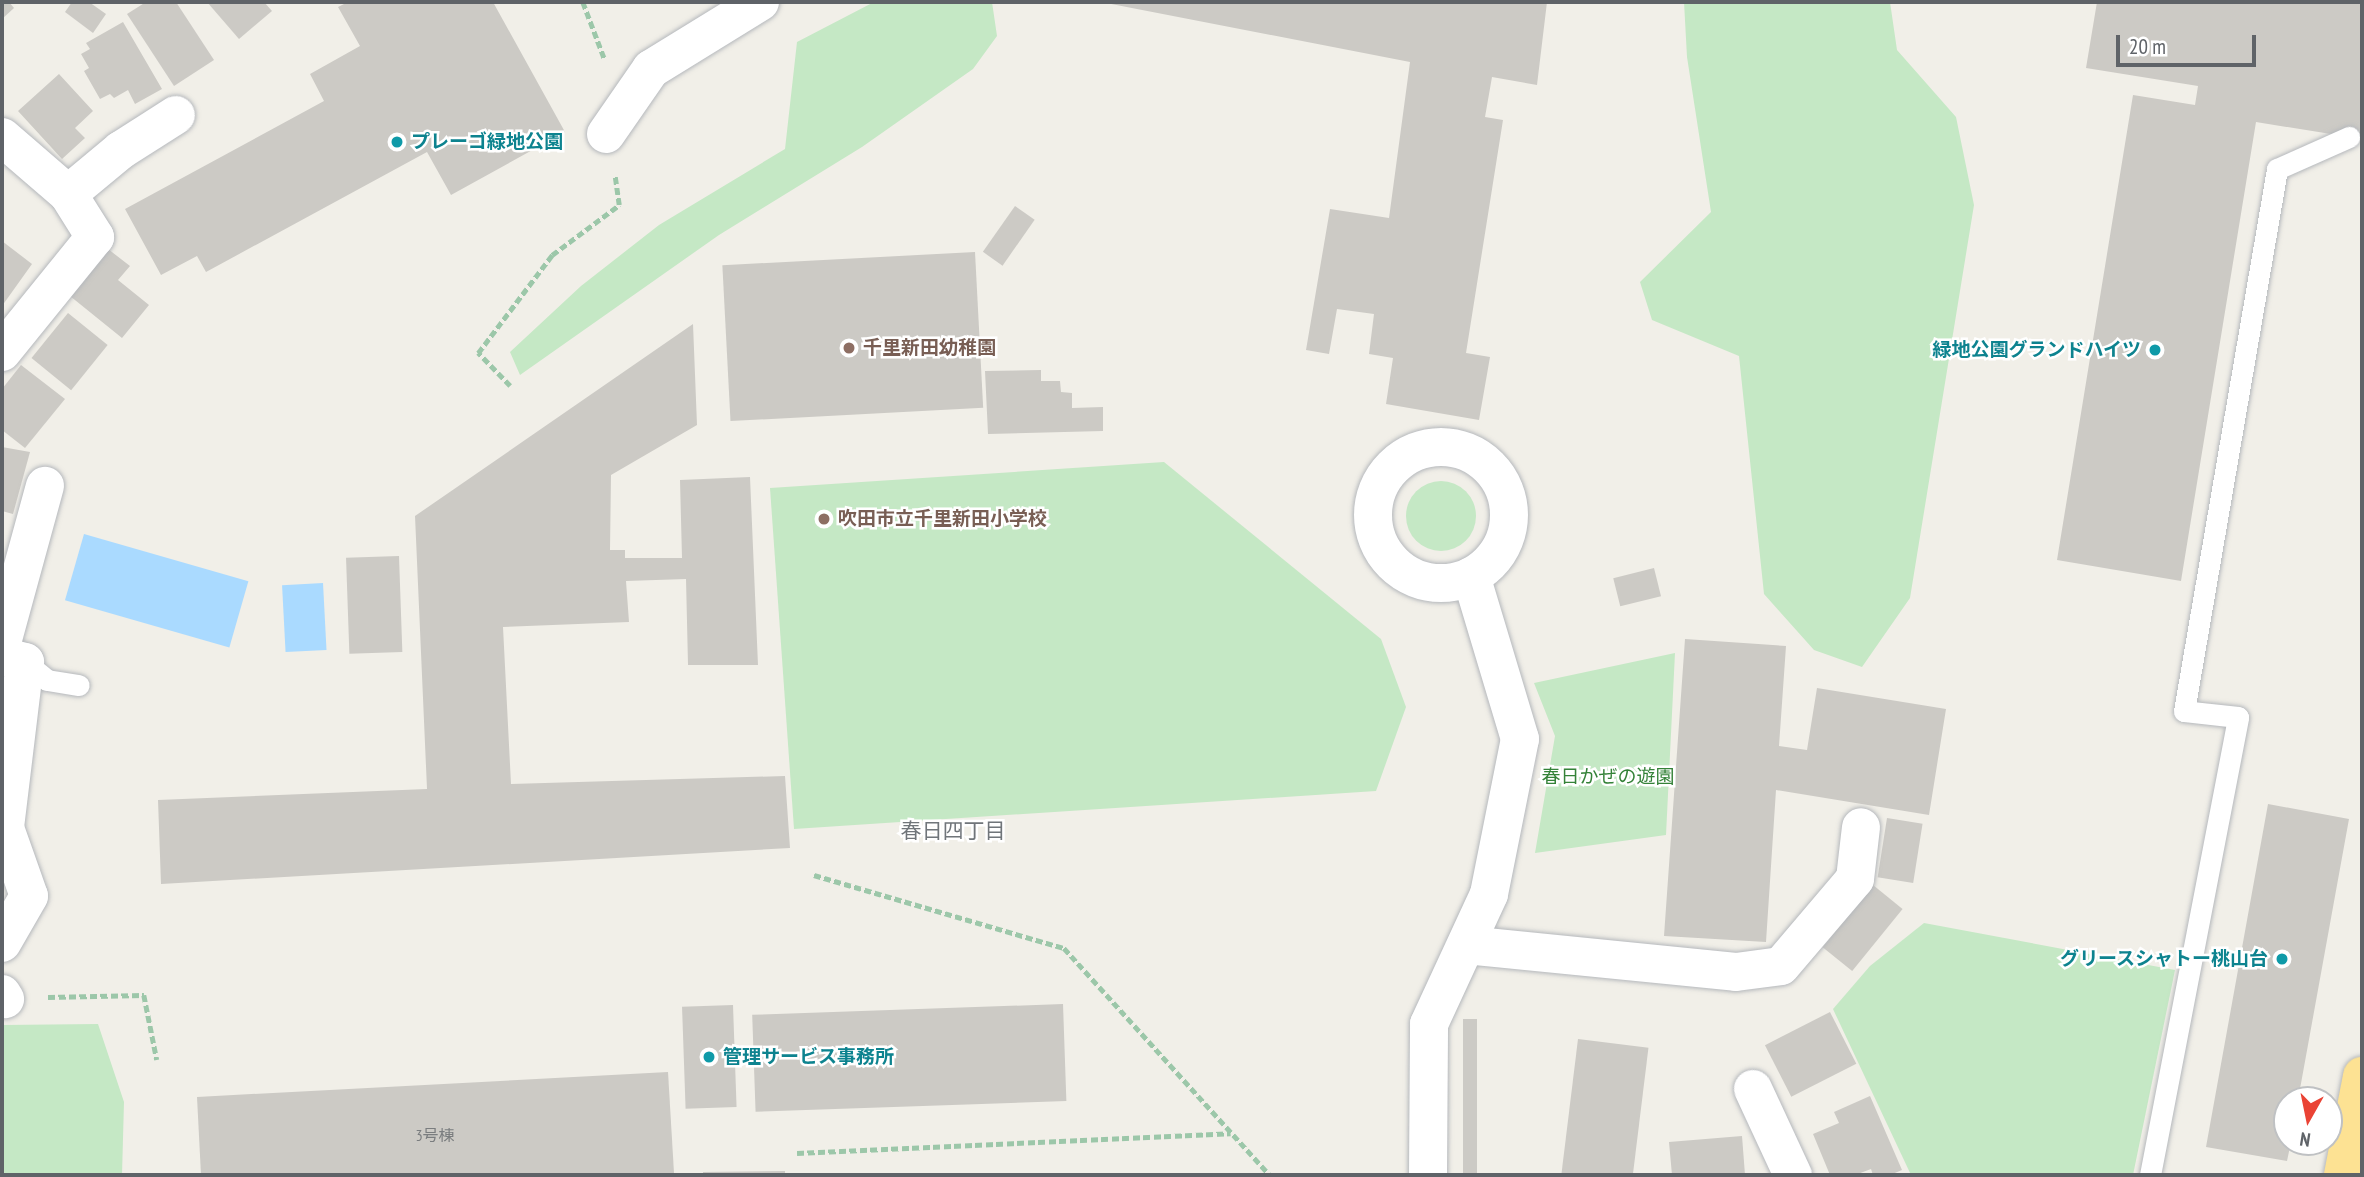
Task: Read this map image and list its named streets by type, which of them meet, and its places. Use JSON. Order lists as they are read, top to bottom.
{
  "districts": ["春日四丁目"],
  "parks": ["春日かぜの遊園"],
  "places": [
    "プレーゴ緑地公園",
    "千里新田幼稚園",
    "緑地公園グランドハイツ",
    "吹田市立千里新田小学校",
    "グリースシャトー桃山台",
    "管理サービス事務所"
  ],
  "house_numbers": ["3号棟"],
  "scale_bar": "20 m",
  "north": "bottom"
}
